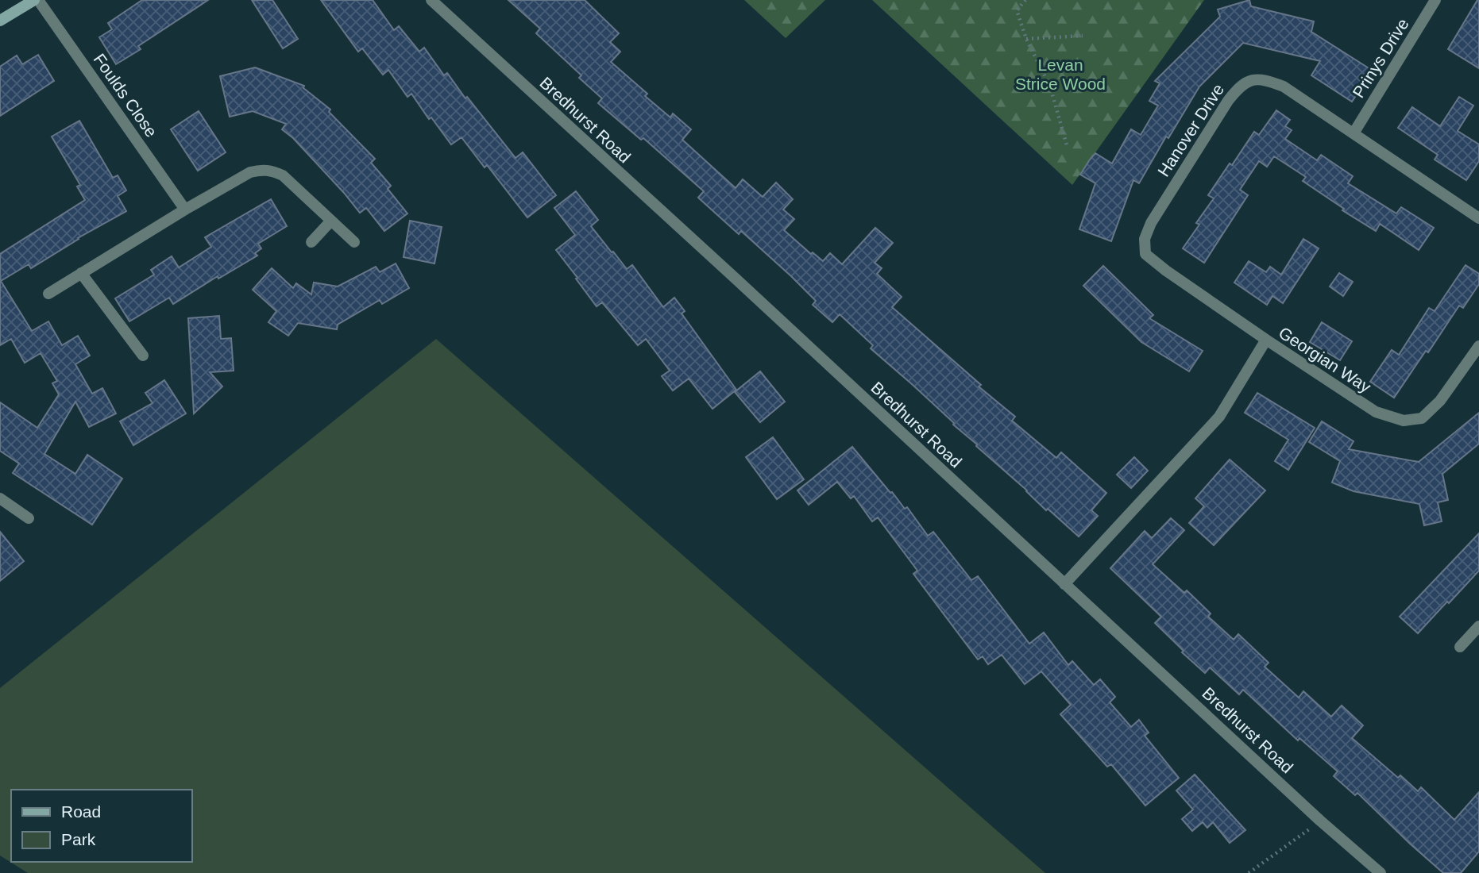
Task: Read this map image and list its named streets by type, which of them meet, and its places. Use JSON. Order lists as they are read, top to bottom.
{
  "streets": {
    "street": [
      "Prinys Drive",
      "Foulds Close",
      "Bredhurst Road",
      "Hanover Drive",
      "Georgian Way"
    ]
  },
  "crossings": [
    ["Prinys Drive", "Hanover Drive"],
    ["Bredhurst Road", "Georgian Way"],
    ["Hanover Drive", "Georgian Way"]
  ],
  "parks": ["Levan Strice Wood"],
  "legend": ["Road", "Park"]
}
